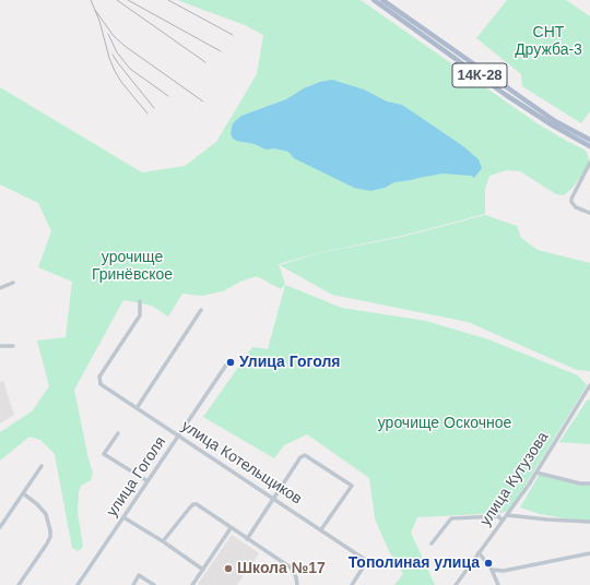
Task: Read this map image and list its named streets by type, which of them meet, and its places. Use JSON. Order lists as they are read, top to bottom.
{
  "streets": {
    "main road": ["14К-28"],
    "street": ["улица Котельщиков", "улица Гоголя", "улица Кутузова"]
  },
  "crossings": [
    ["улица Котельщиков", "улица Гоголя"]
  ],
  "parks": ["СНТ Дружба-3", "урочище Гринёвское", "урочище Оскочное"],
  "places": ["Улица Гоголя", "Тополиная улица", "Школа №17"]
}
